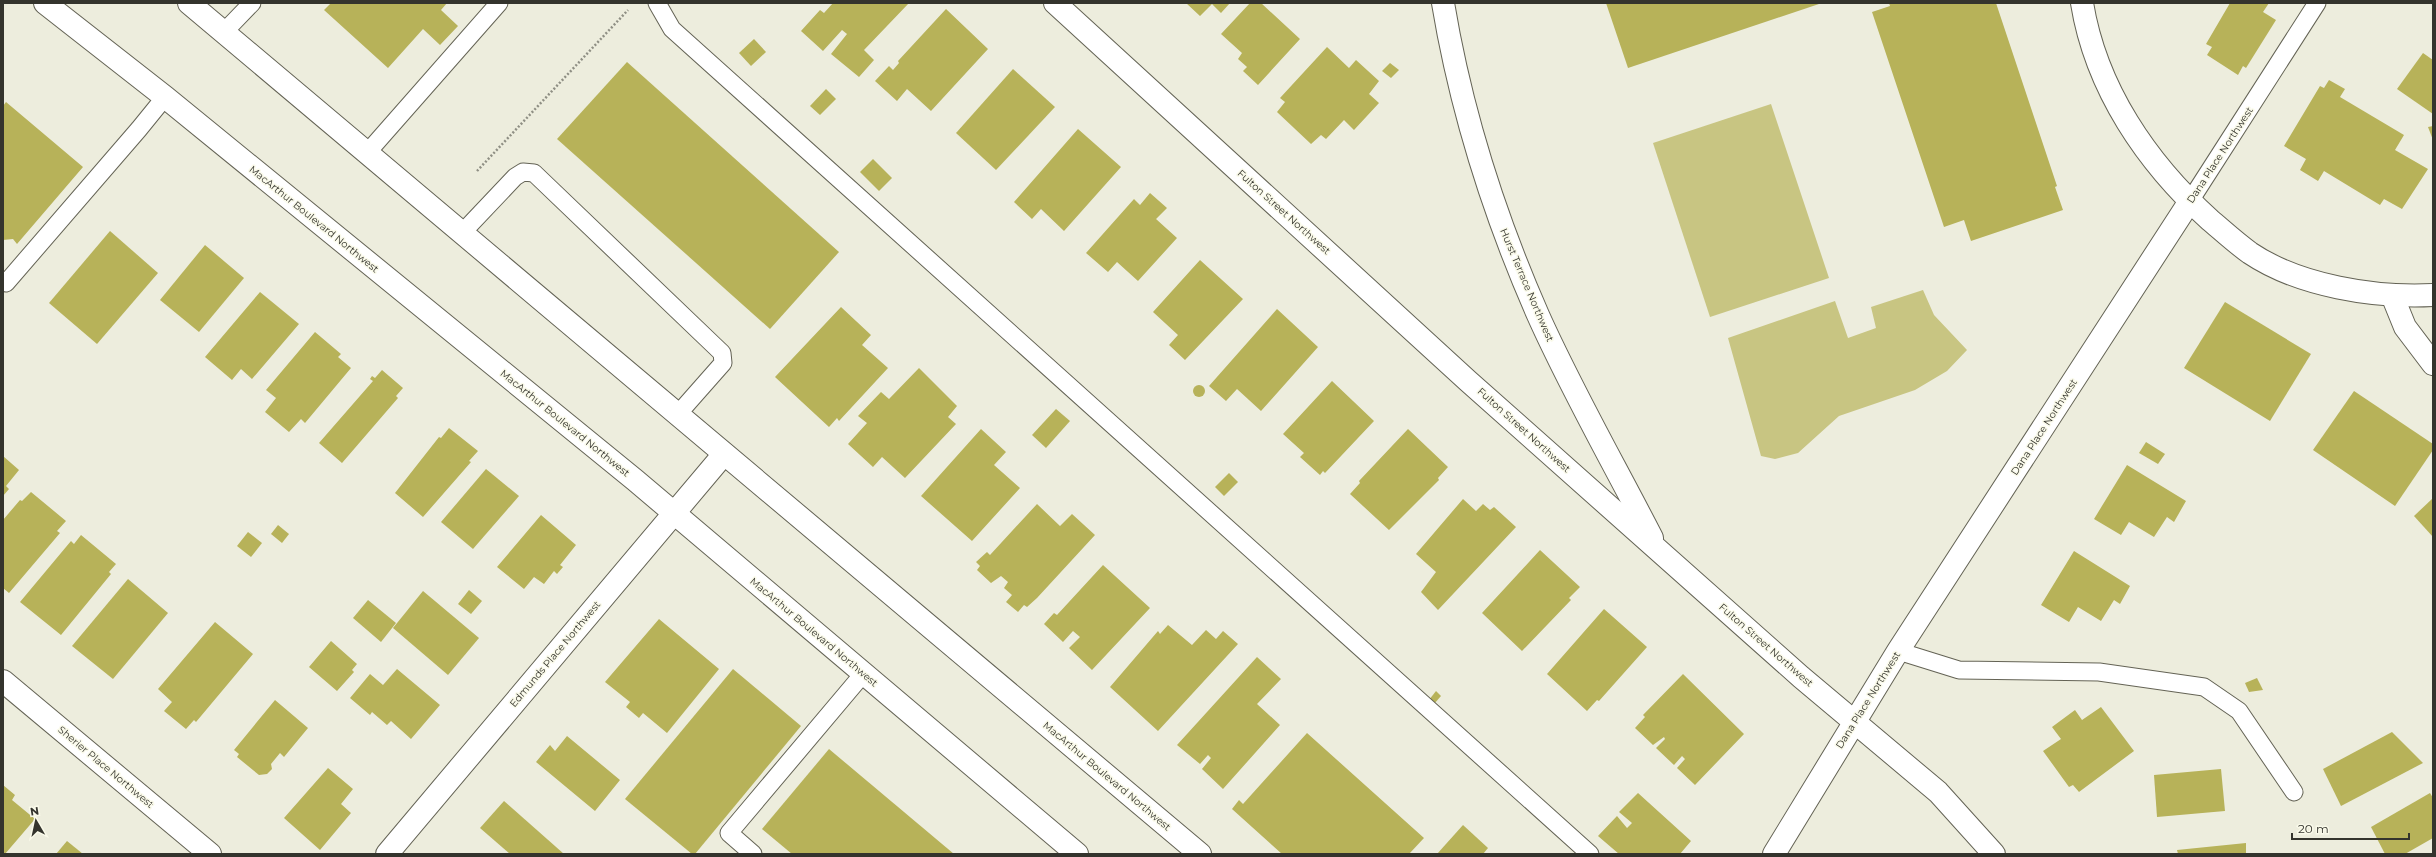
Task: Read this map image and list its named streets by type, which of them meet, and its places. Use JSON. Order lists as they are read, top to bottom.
{
  "streets": {
    "street": [
      "Dana Place Northwest",
      "Fulton Street Northwest",
      "MacArthur Boulevard Northwest",
      "Hurst Terrace Northwest",
      "Edmunds Place Northwest",
      "Sherier Place Northwest"
    ]
  },
  "crossings": [
    ["Dana Place Northwest", "Fulton Street Northwest"],
    ["Fulton Street Northwest", "Hurst Terrace Northwest"],
    ["MacArthur Boulevard Northwest", "Edmunds Place Northwest"]
  ],
  "scale_bar": "20 m",
  "north": "top"
}
